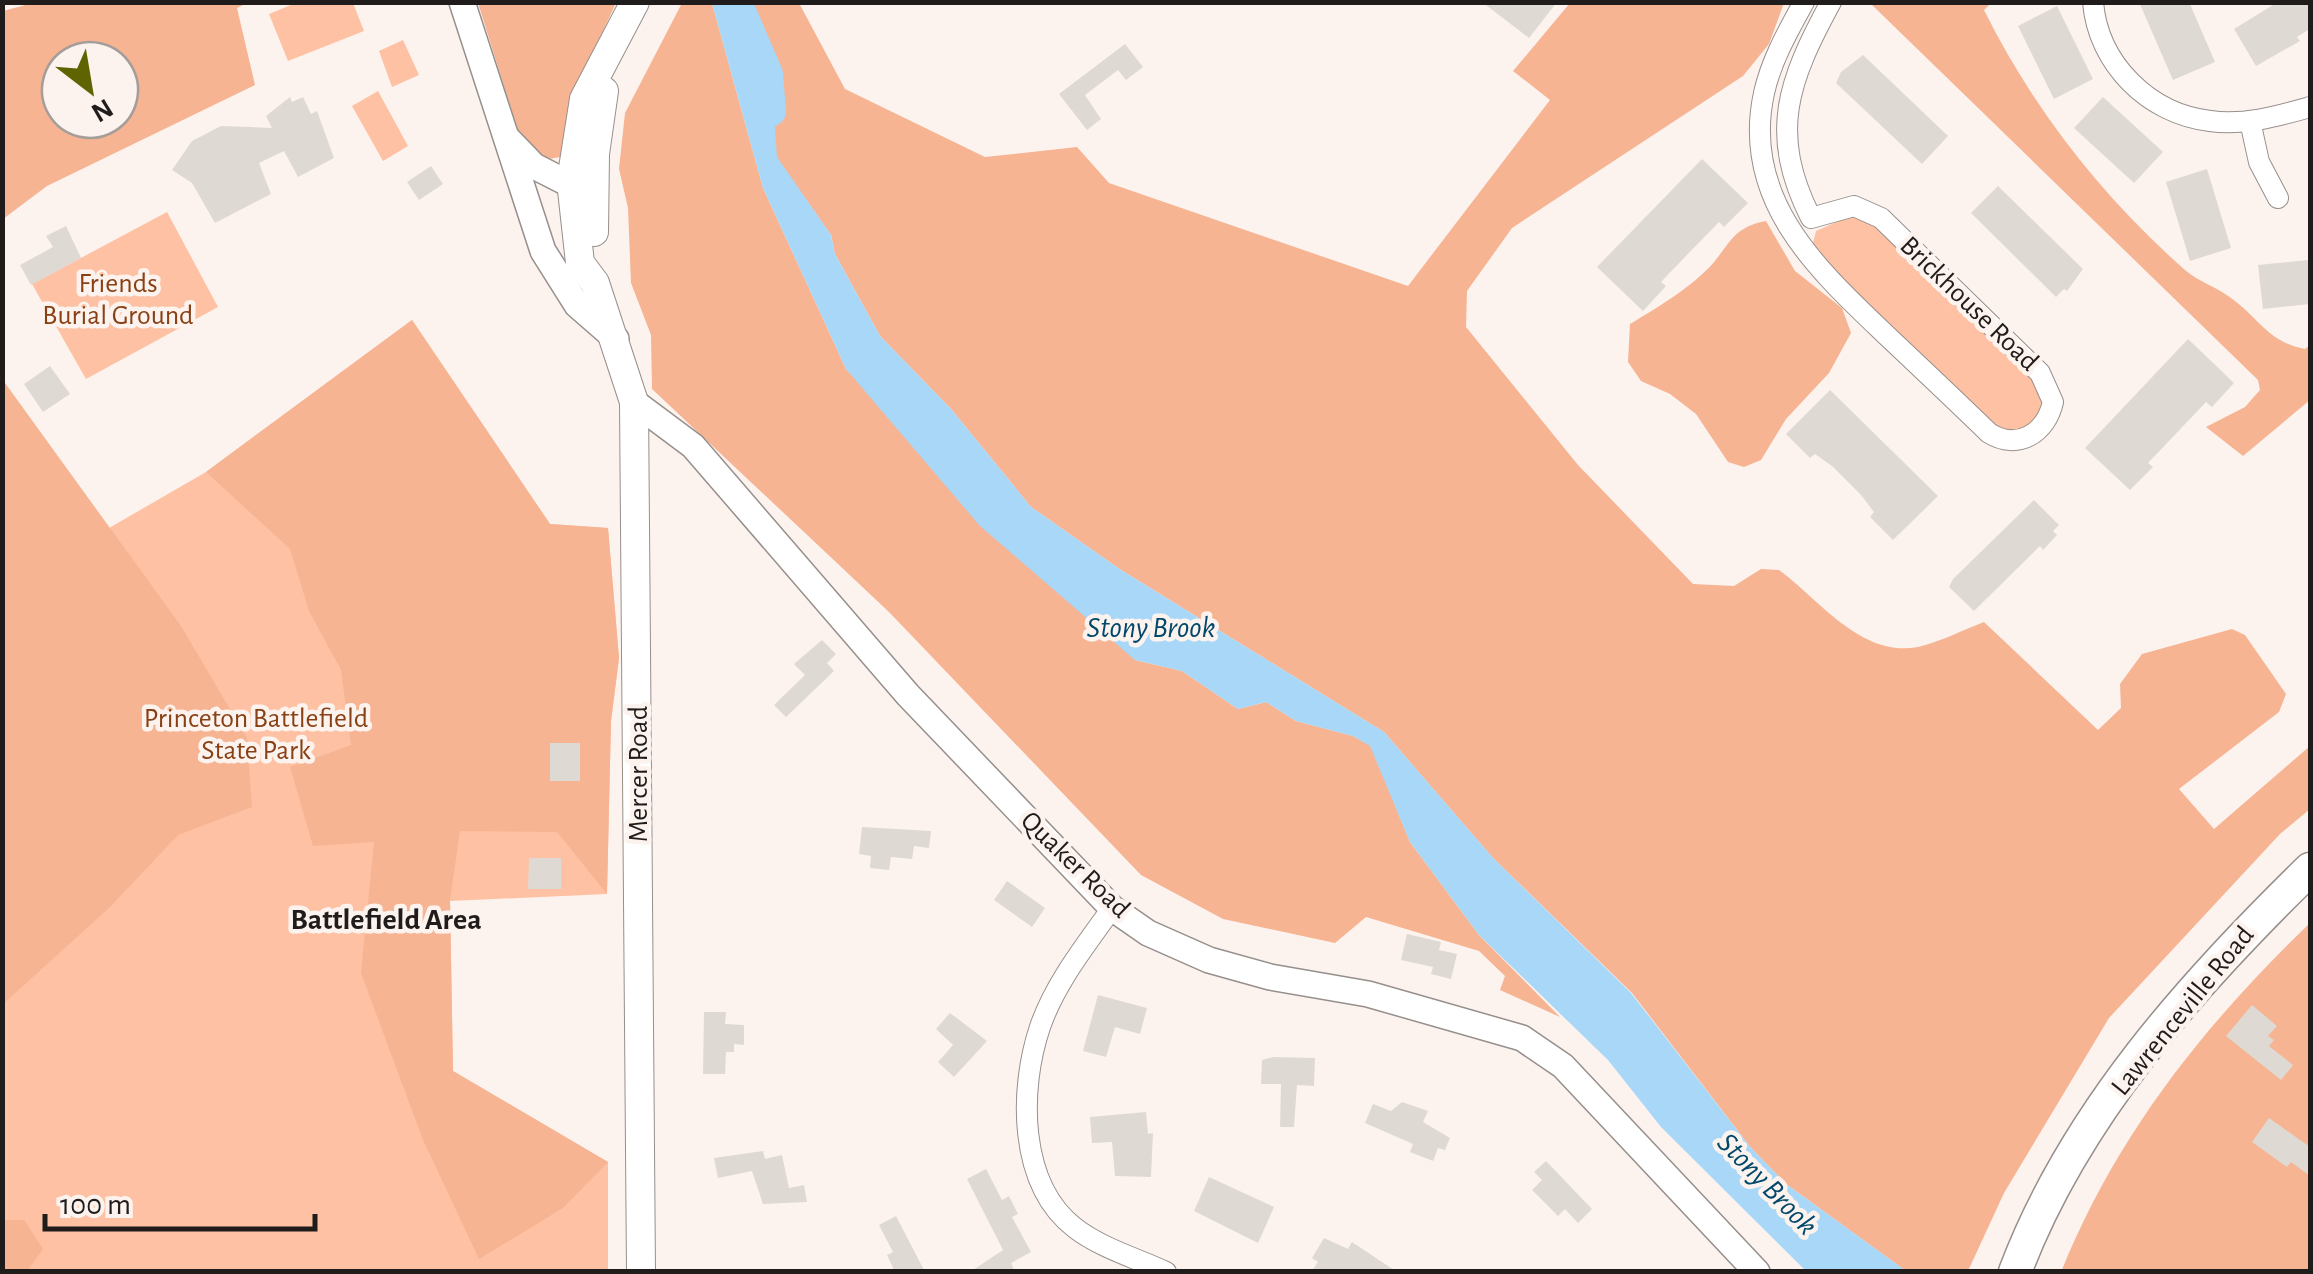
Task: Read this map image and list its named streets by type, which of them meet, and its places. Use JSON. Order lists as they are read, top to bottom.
{
  "streets": {
    "highway": ["Lawrenceville Road"],
    "main road": ["Mercer Road"],
    "street": ["Brickhouse Road", "Quaker Road"]
  },
  "crossings": [
    ["Mercer Road", "Quaker Road"]
  ],
  "districts": ["Battlefield Area"],
  "water": ["Stony Brook"],
  "parks": ["Friends Burial Ground", "Princeton Battlefield State Park"],
  "scale_bar": "100 m",
  "north": "bottom right"
}
